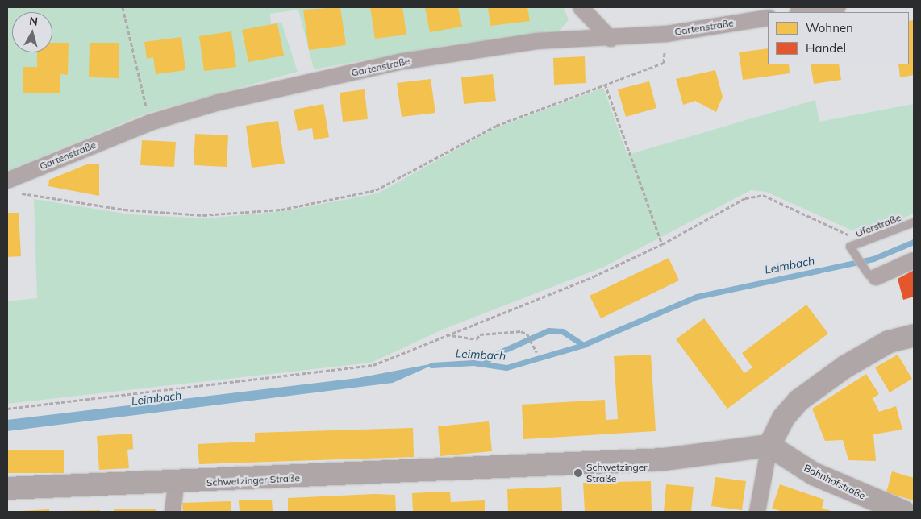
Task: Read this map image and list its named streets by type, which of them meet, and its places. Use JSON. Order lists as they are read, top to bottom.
{
  "streets": {
    "street": ["Gartenstraße", "Schwetzinger Straße", "Bahnhofstraße"],
    "lane": ["Uferstraße"]
  },
  "crossings": [
    ["Schwetzinger Straße", "Bahnhofstraße"]
  ],
  "water": ["Leimbach"],
  "places": ["Schwetzinger Straße"],
  "legend": ["Wohnen", "Handel"],
  "north": "top"
}
